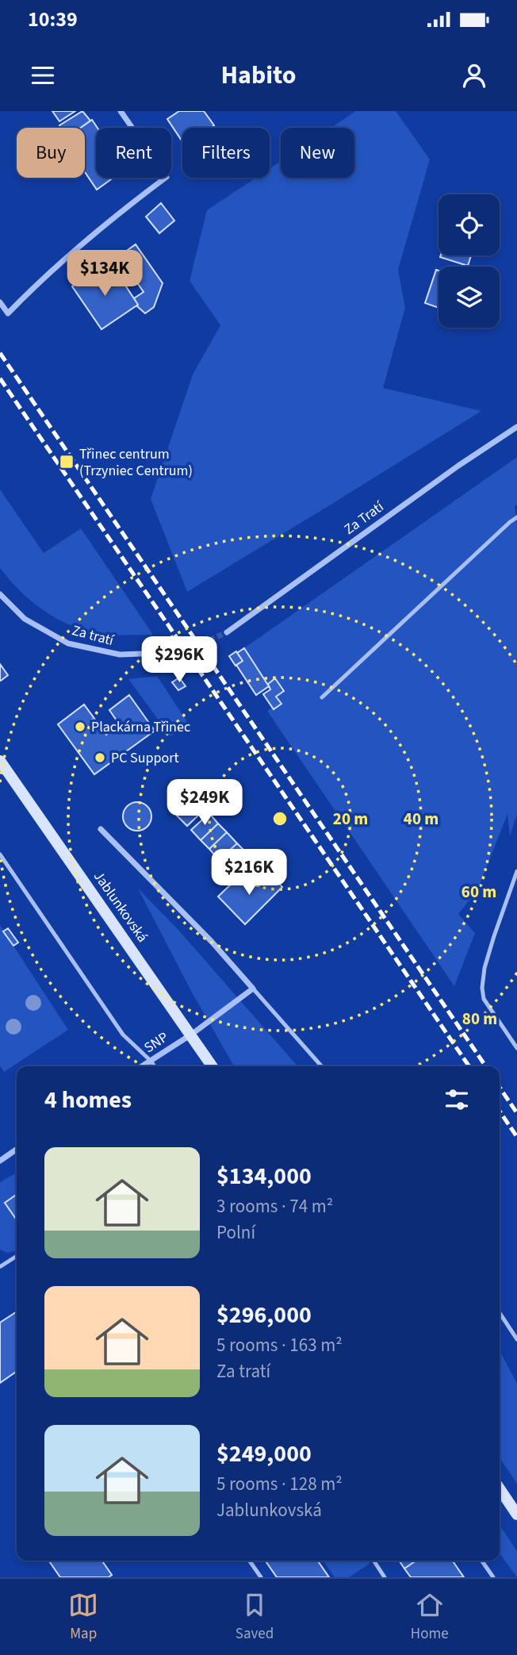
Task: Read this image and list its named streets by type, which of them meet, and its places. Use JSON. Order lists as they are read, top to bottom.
{
  "streets": {
    "main road": ["Jablunkovská"],
    "street": ["Za Tratí", "Za tratí", "SNP"]
  },
  "crossings": [
    ["Jablunkovská", "SNP"]
  ],
  "places": {
    "transit": ["Třinec centrum (Trzyniec Centrum)"],
    "other": ["Plackárna Třinec", "PC Support"]
  },
  "page": {
    "status": "10:39",
    "header": "Habito",
    "chip": [
      "Buy",
      "Rent",
      "Filters",
      "New"
    ],
    "price": [
      "$134K",
      "$296K",
      "$249K",
      "$216K"
    ],
    "heading": "4 homes",
    "list": [
      {
        "name": "$134,000",
        "note": "3 rooms · 74 m² · Polní"
      },
      {
        "name": "$296,000",
        "note": "5 rooms · 163 m² · Za tratí"
      },
      {
        "name": "$249,000",
        "note": "5 rooms · 128 m² · Jablunkovská"
      }
    ],
    "tabs": ["Map", "Saved", "Home"]
  },
  "rings": [
    "20 m",
    "40 m",
    "60 m",
    "80 m"
  ]
}
